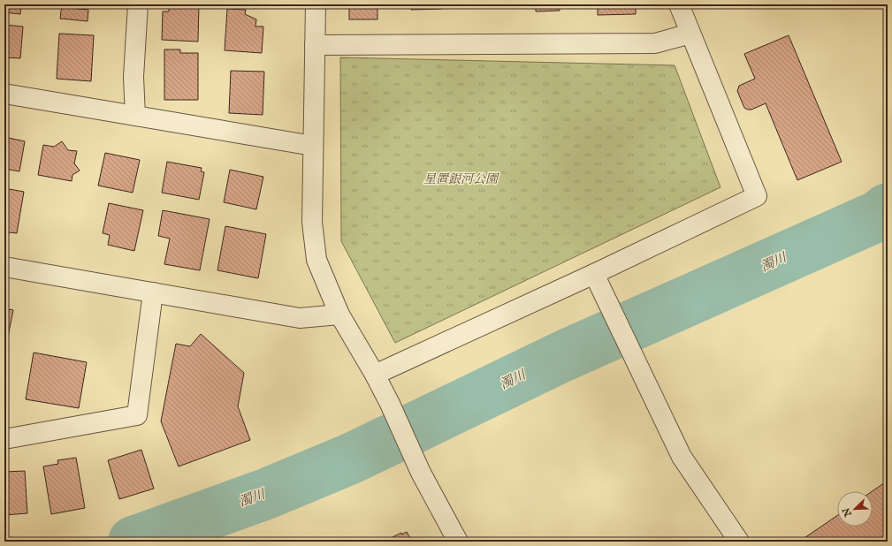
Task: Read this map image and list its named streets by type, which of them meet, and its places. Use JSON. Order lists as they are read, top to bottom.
{
  "water": ["濁川"],
  "parks": ["星置銀河公園"],
  "north": "bottom left"
}
